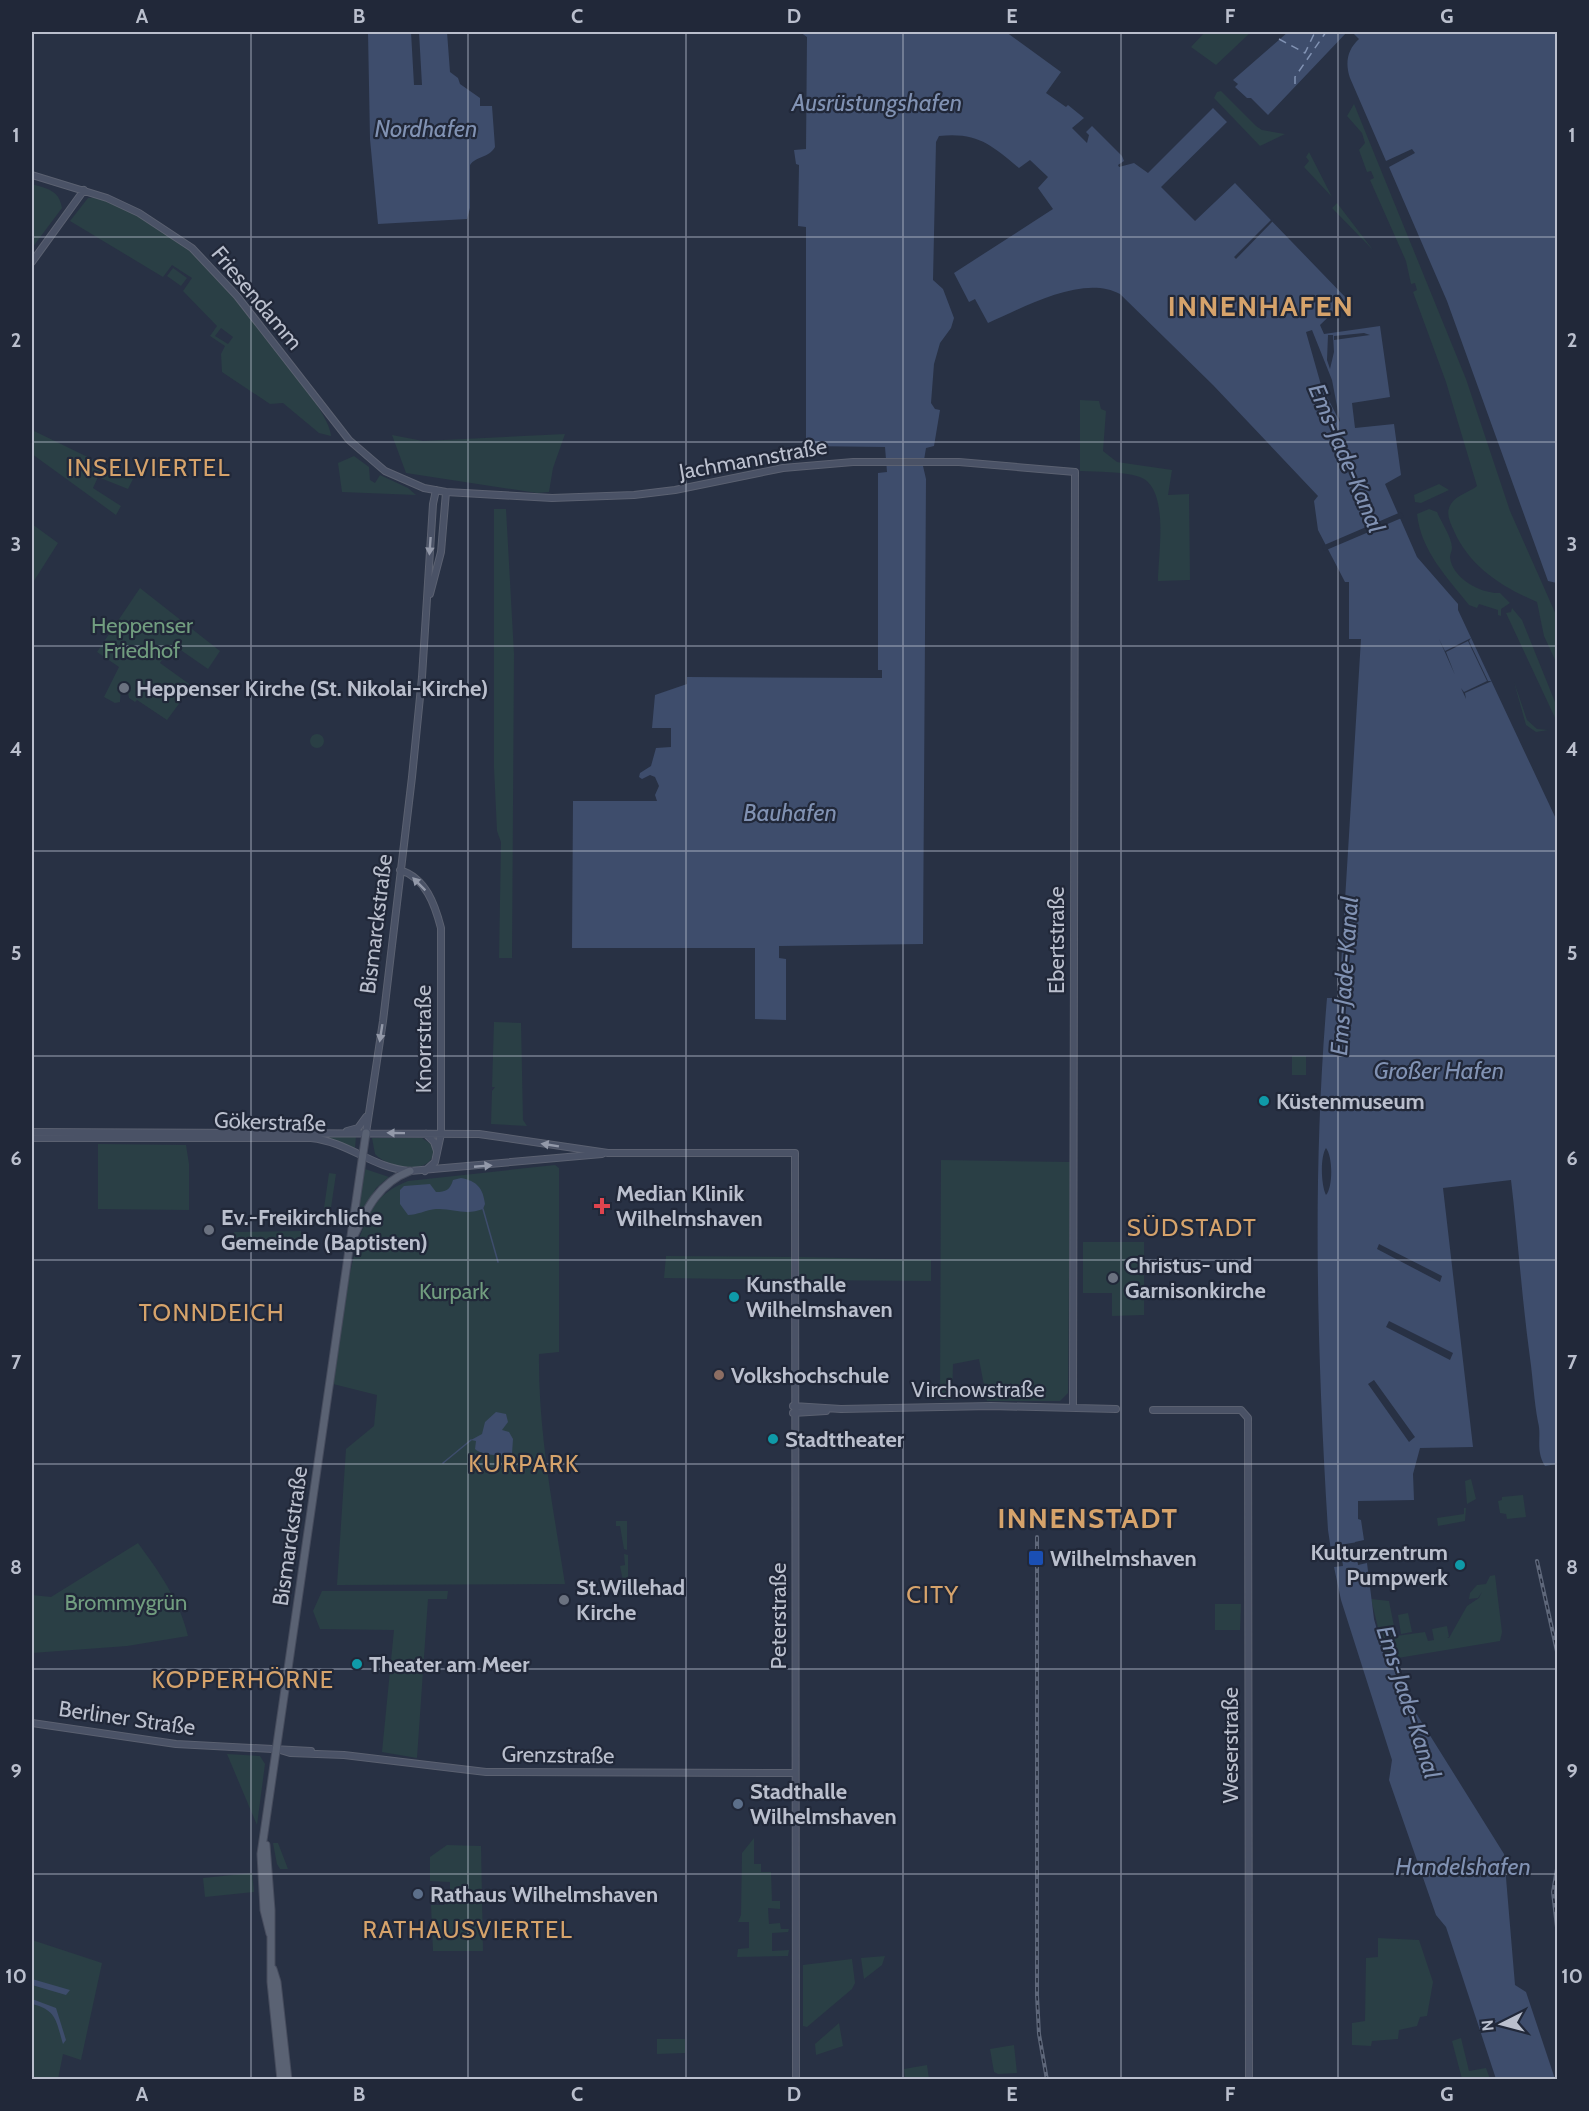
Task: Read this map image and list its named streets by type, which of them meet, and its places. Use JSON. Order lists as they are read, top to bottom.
{
  "streets": {
    "main road": [
      "Friesendamm",
      "Jachmannstraße",
      "Bismarckstraße",
      "Ebertstraße",
      "Knorrstraße",
      "Gökerstraße",
      "Virchowstraße",
      "Peterstraße",
      "Berliner Straße",
      "Weserstraße",
      "Grenzstraße"
    ]
  },
  "crossings": [
    ["Friesendamm", "Jachmannstraße"],
    ["Friesendamm", "Bismarckstraße"],
    ["Jachmannstraße", "Bismarckstraße"],
    ["Jachmannstraße", "Ebertstraße"],
    ["Bismarckstraße", "Knorrstraße"],
    ["Bismarckstraße", "Gökerstraße"],
    ["Bismarckstraße", "Berliner Straße"],
    ["Bismarckstraße", "Grenzstraße"],
    ["Ebertstraße", "Virchowstraße"],
    ["Knorrstraße", "Gökerstraße"],
    ["Gökerstraße", "Peterstraße"],
    ["Virchowstraße", "Peterstraße"],
    ["Peterstraße", "Grenzstraße"],
    ["Berliner Straße", "Grenzstraße"]
  ],
  "one_way": ["Knorrstraße"],
  "districts": [
    "INNENHAFEN",
    "INSELVIERTEL",
    "SÜDSTADT",
    "TONNDEICH",
    "KURPARK",
    "INNENSTADT",
    "CITY",
    "KOPPERHÖRNE",
    "RATHAUSVIERTEL"
  ],
  "water": [
    "Ausrüstungshafen",
    "Nordhafen",
    "Ems-Jade-Kanal",
    "Bauhafen",
    "Großer Hafen",
    "Handelshafen"
  ],
  "parks": ["Heppenser Friedhof", "Kurpark", "Brommygrün"],
  "places": {
    "other": [
      "Heppenser Kirche (St. Nikolai-Kirche)",
      "Küstenmuseum",
      "Ev.-Freikirchliche Gemeinde (Baptisten)",
      "Christus- und Garnisonkirche",
      "Kunsthalle Wilhelmshaven",
      "Volkshochschule",
      "Stadttheater",
      "Kulturzentrum Pumpwerk",
      "St.Willehad Kirche",
      "Theater am Meer",
      "Stadthalle Wilhelmshaven",
      "Rathaus Wilhelmshaven"
    ],
    "health": ["Median Klinik Wilhelmshaven"],
    "transit": ["Wilhelmshaven"]
  },
  "north": "left",
  "grid": {
    "columns": [
      "A",
      "B",
      "C",
      "D",
      "E",
      "F",
      "G"
    ],
    "rows": [
      "1",
      "2",
      "3",
      "4",
      "5",
      "6",
      "7",
      "8",
      "9",
      "10"
    ]
  }
}
